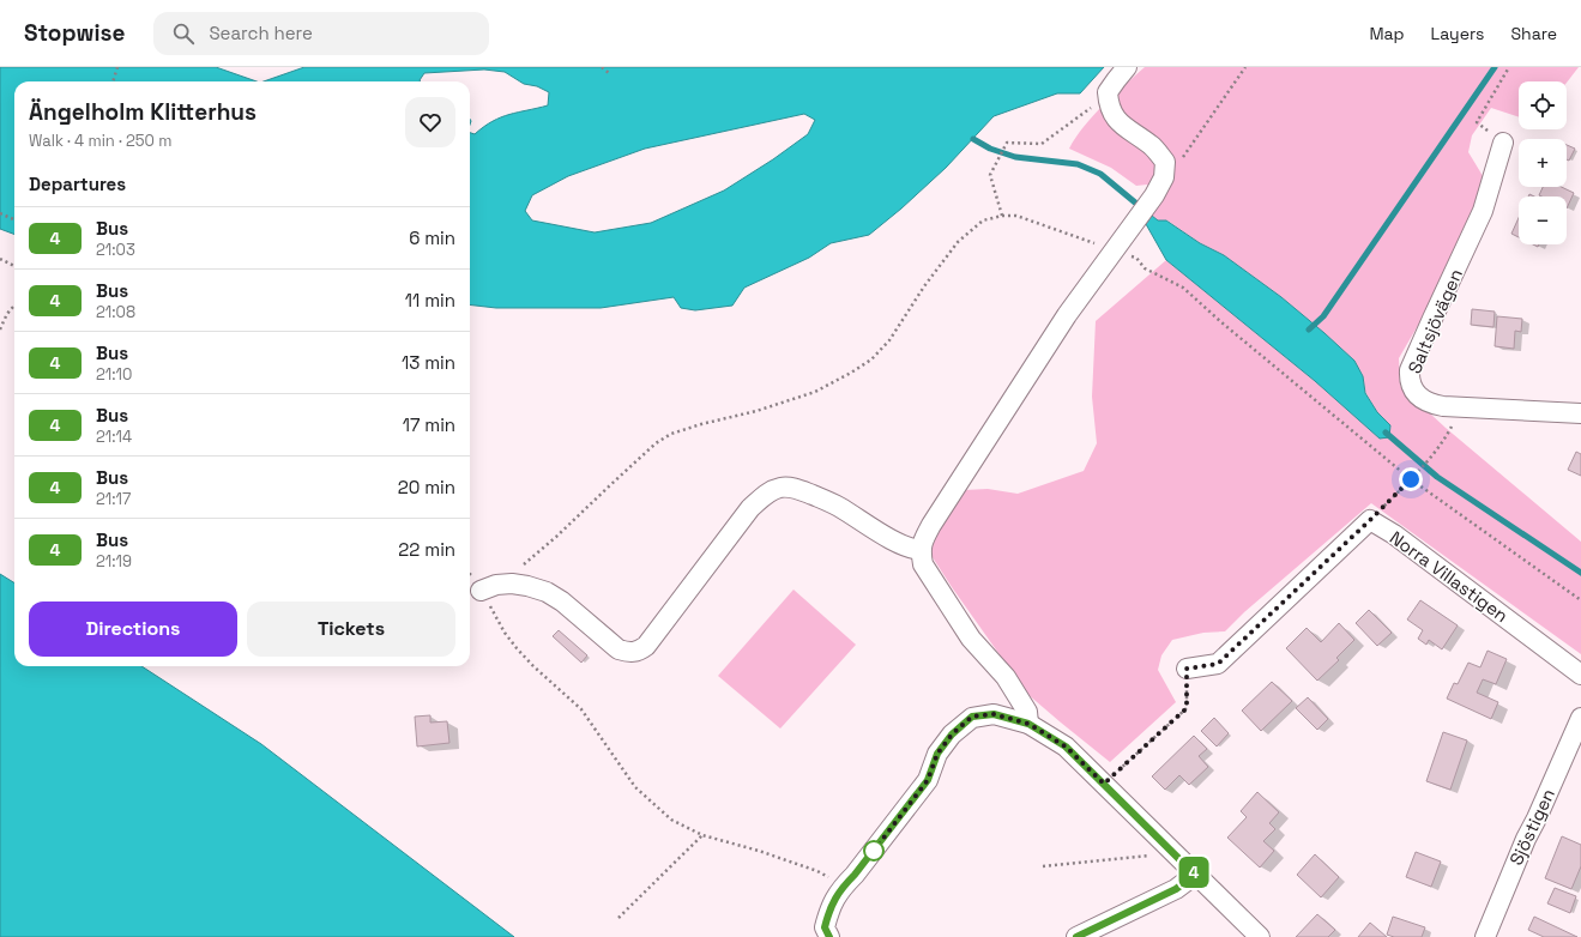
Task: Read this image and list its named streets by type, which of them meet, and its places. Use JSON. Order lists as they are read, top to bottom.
{
  "streets": {
    "street": ["Saltsjövägen", "Norra Villastigen", "Sjöstigen"]
  },
  "lines": ["bus line 4"],
  "page": {
    "header": "Stopwise",
    "search": "Search here",
    "nav": ["Map", "Layers", "Share"],
    "on_map": "4",
    "map_buttons": ["+", "−"],
    "heading": [
      ["Ängelholm Klitterhus", "Walk · 4 min · 250 m"],
      "Departures"
    ],
    "list": [
      {
        "mark": "4",
        "name": "Bus",
        "note": "21:03",
        "value": "6 min"
      },
      {
        "mark": "4",
        "name": "Bus",
        "note": "21:08",
        "value": "11 min"
      },
      {
        "mark": "4",
        "name": "Bus",
        "note": "21:10",
        "value": "13 min"
      },
      {
        "mark": "4",
        "name": "Bus",
        "note": "21:14",
        "value": "17 min"
      },
      {
        "mark": "4",
        "name": "Bus",
        "note": "21:17",
        "value": "20 min"
      },
      {
        "mark": "4",
        "name": "Bus",
        "note": "21:19",
        "value": "22 min"
      }
    ],
    "buttons": ["Directions", "Tickets"]
  }
}
